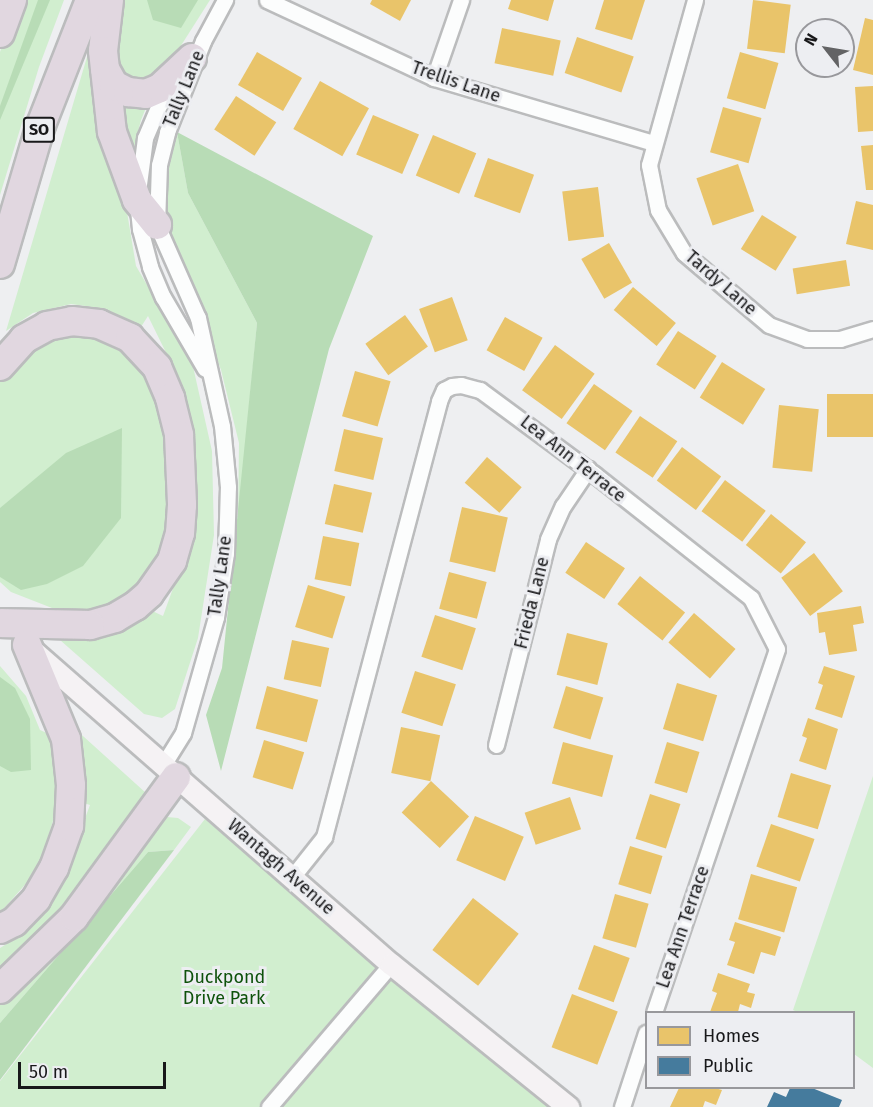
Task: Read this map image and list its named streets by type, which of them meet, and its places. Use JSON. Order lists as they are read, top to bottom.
{
  "streets": {
    "highway": ["SO"],
    "main road": ["Wantagh Avenue"],
    "street": [
      "Trellis Lane",
      "Tally Lane",
      "Tardy Lane",
      "Lea Ann Terrace",
      "Frieda Lane"
    ]
  },
  "crossings": [
    ["Trellis Lane", "Tardy Lane"],
    ["Tally Lane", "Wantagh Avenue"],
    ["Lea Ann Terrace", "Frieda Lane"],
    ["Lea Ann Terrace", "Wantagh Avenue"]
  ],
  "parks": ["Duckpond Drive Park"],
  "legend": ["Homes", "Public"],
  "scale_bar": "50 m",
  "north": "top left"
}
